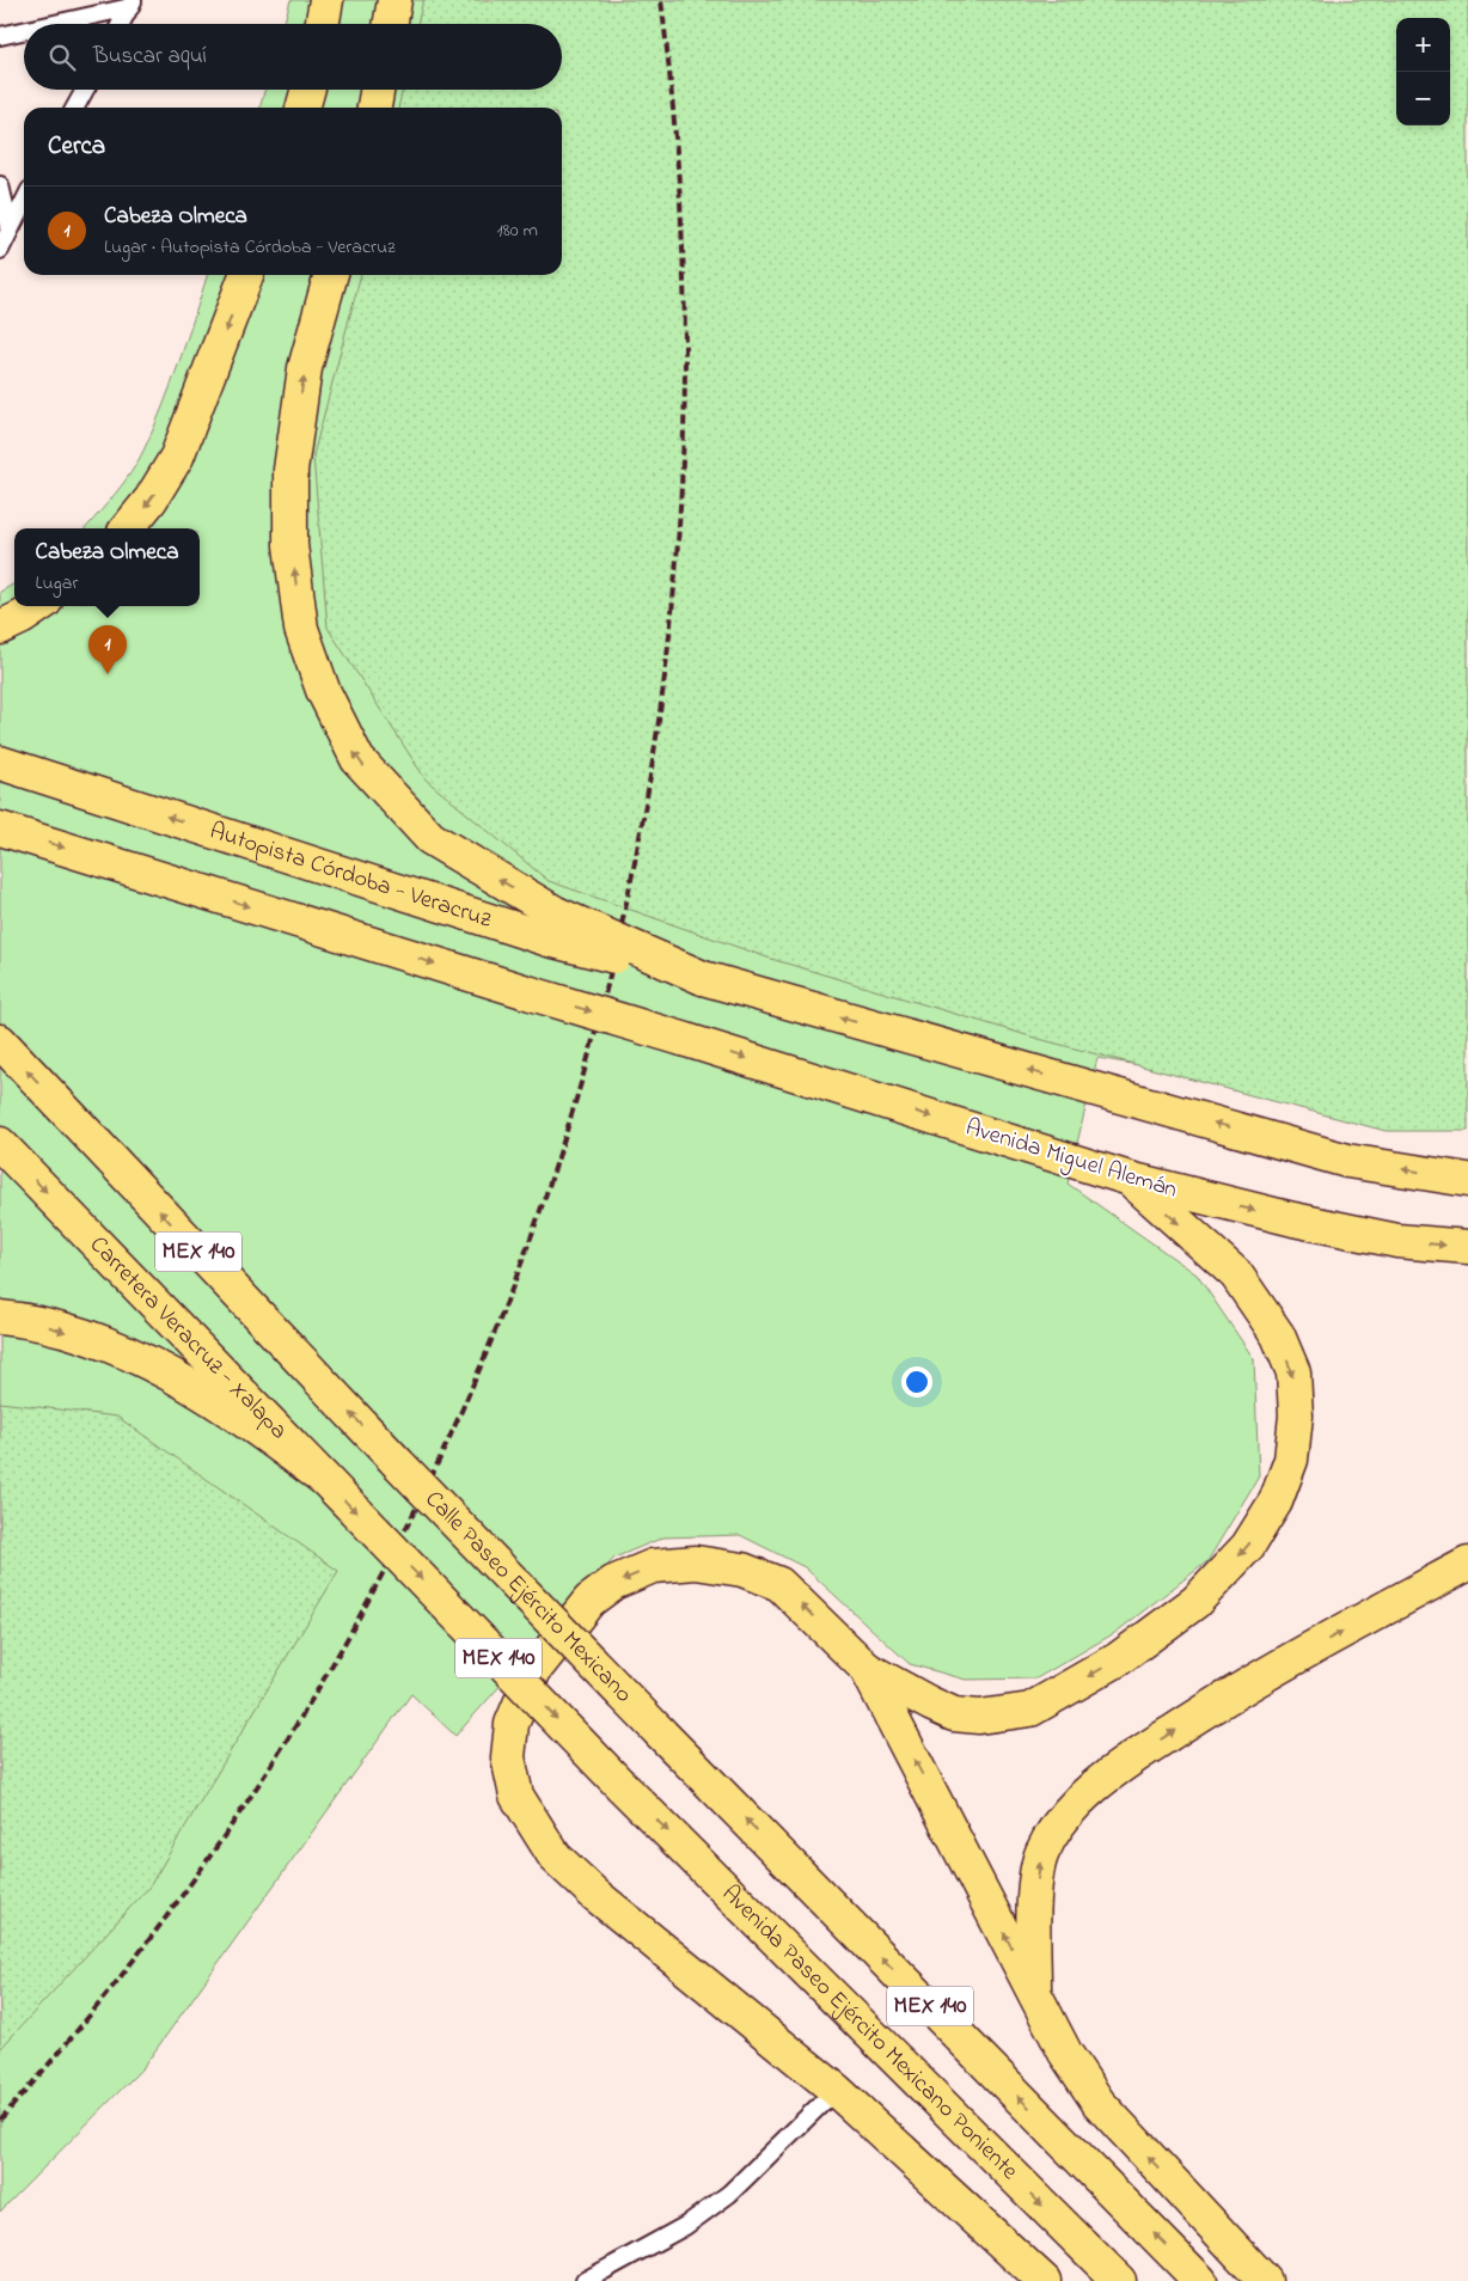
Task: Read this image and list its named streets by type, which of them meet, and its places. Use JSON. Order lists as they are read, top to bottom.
{
  "streets": {
    "main road": [
      "Autopista Córdoba - Veracruz",
      "Avenida Miguel Alemán",
      "MEX 140",
      "Carretera Veracruz - Xalapa",
      "Calle Paseo Ejército Mexicano",
      "Avenida Paseo Ejército Mexicano Poniente"
    ]
  },
  "crossings": [
    ["Carretera Veracruz - Xalapa", "Avenida Paseo Ejército Mexicano Poniente"]
  ],
  "one_way": ["Autopista Córdoba - Veracruz", "Avenida Miguel Alemán"],
  "page": {
    "map_buttons": ["+", "−"],
    "search": "Buscar aquí",
    "heading": "Cerca",
    "list": [
      {
        "mark": "1",
        "name": "Cabeza Olmeca",
        "note": "Lugar · Autopista Córdoba - Veracruz",
        "value": "180 m"
      }
    ],
    "popup": ["Cabeza Olmeca", "Lugar"],
    "pins": "1"
  }
}
